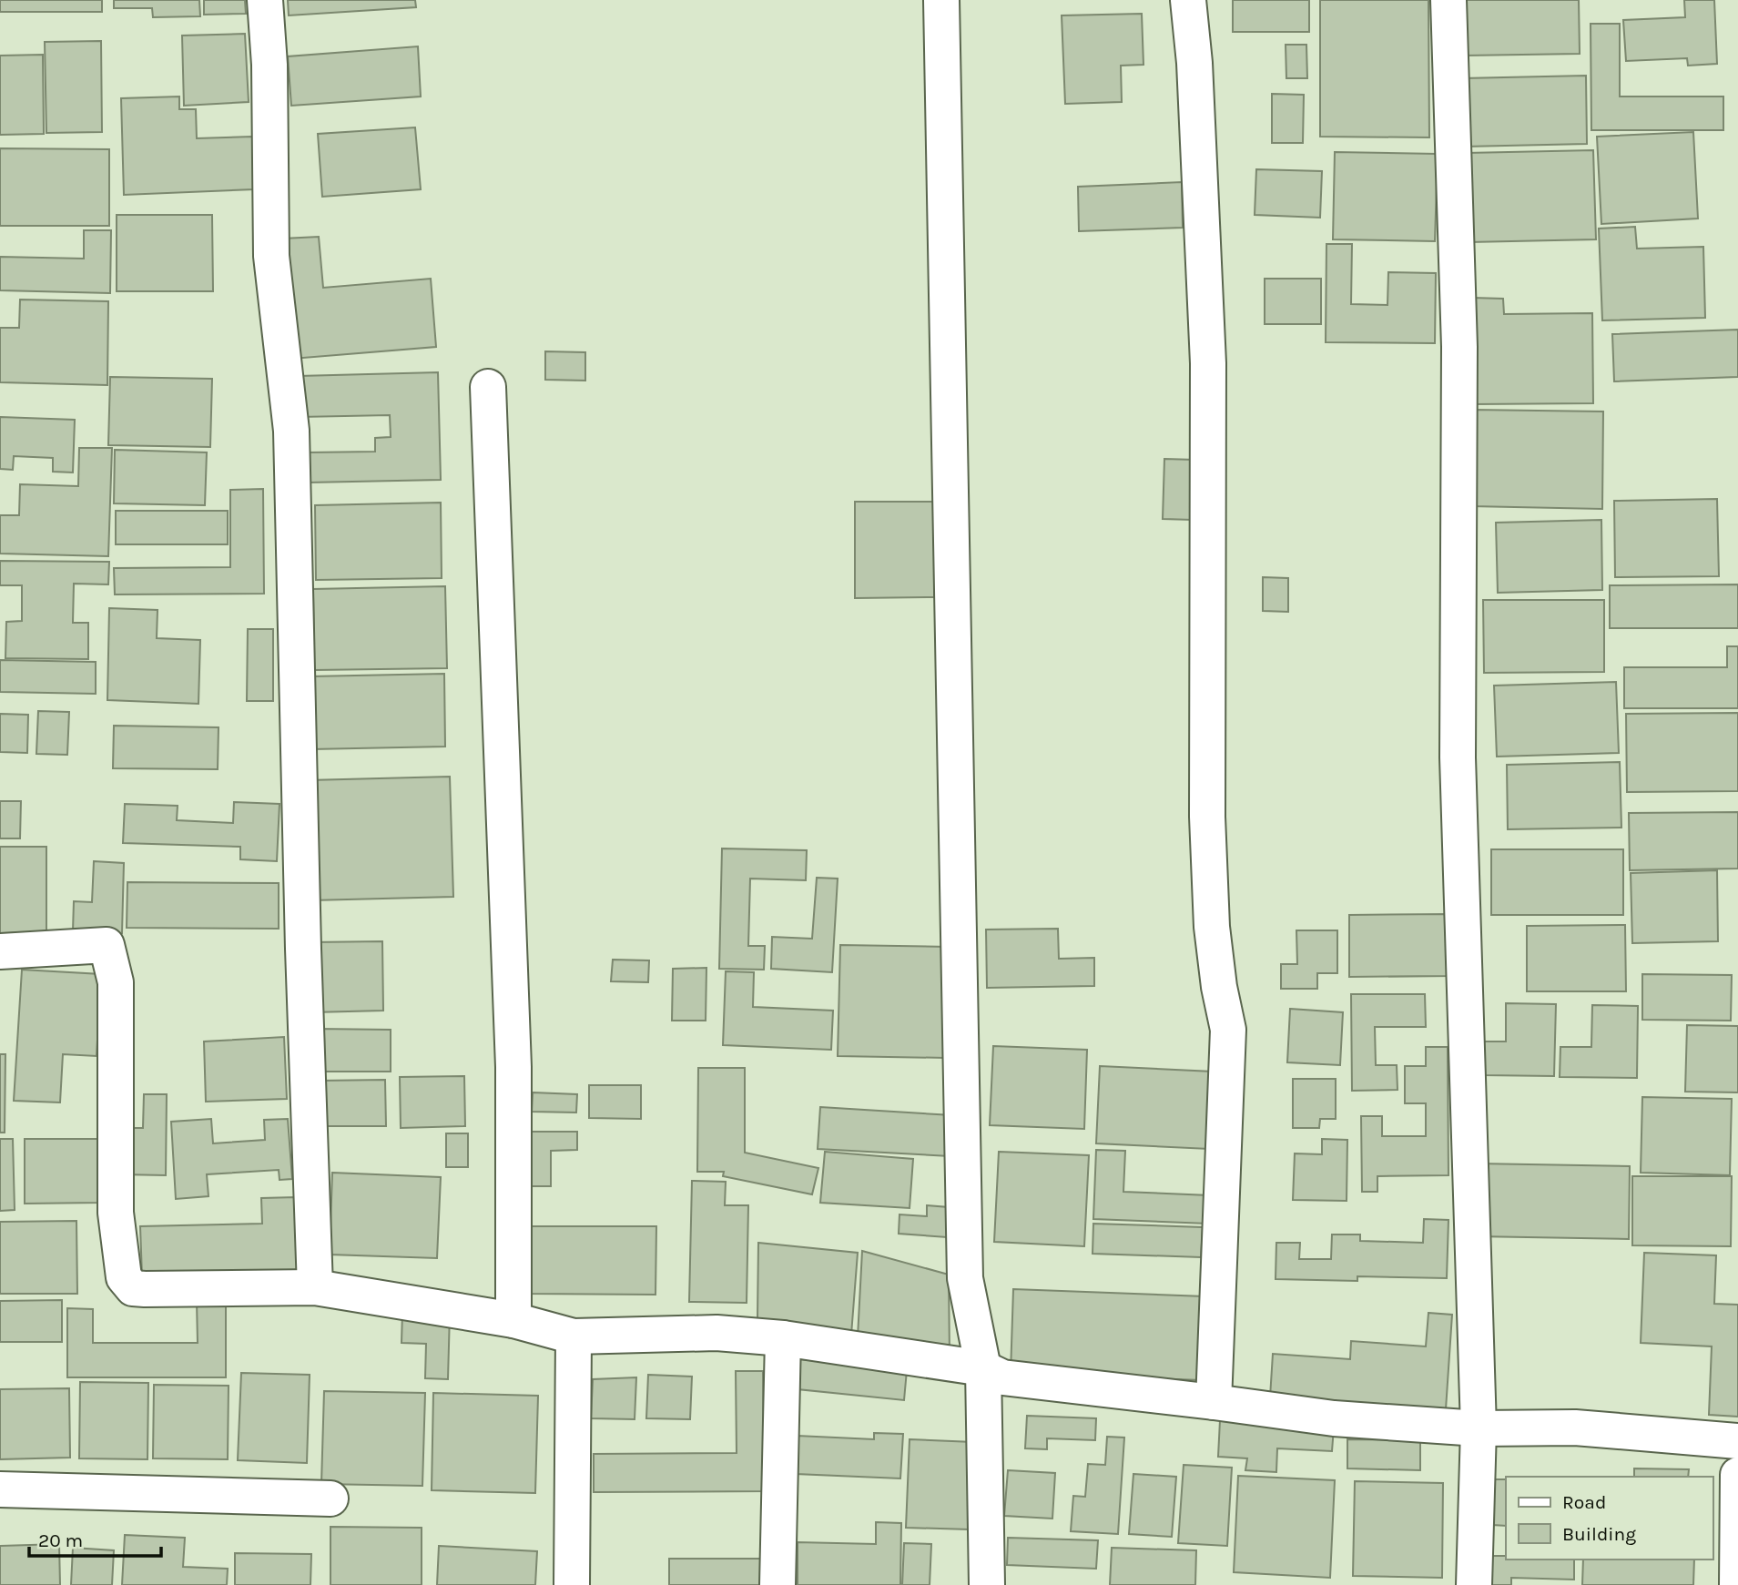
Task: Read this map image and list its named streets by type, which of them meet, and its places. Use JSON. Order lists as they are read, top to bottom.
{
  "legend": ["Road", "Building"],
  "scale_bar": "20 m"
}
